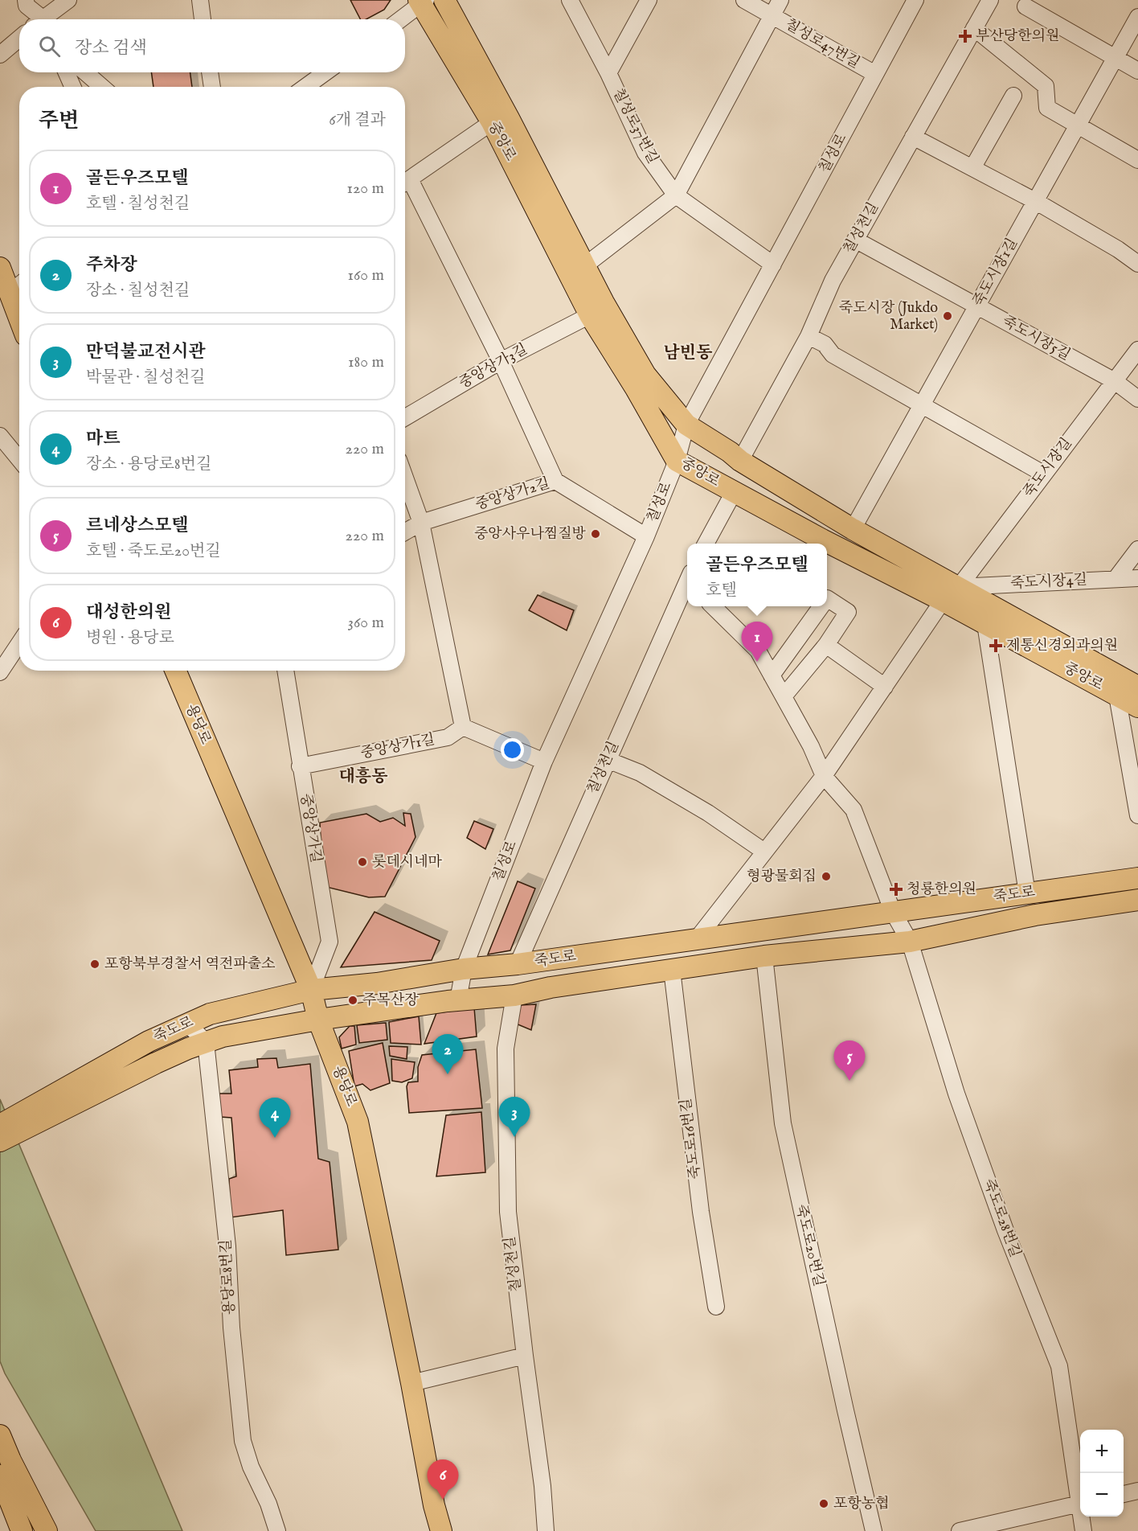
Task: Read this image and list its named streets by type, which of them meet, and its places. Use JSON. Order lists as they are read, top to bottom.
{
  "streets": {
    "main road": ["중앙로", "용당로", "죽도로"],
    "street": [
      "칠성로47번길",
      "칠성로37번길",
      "칠성로",
      "칠성천길",
      "죽도시장1길",
      "죽도시장5길",
      "중앙상가3길",
      "죽도시장길",
      "중앙상가2길",
      "죽도시장4길",
      "중앙상가1길",
      "중앙상가길",
      "죽도로16번길",
      "죽도로28번길",
      "죽도로20번길",
      "용당로8번길"
    ]
  },
  "crossings": [
    ["칠성로47번길", "칠성로"],
    ["칠성로37번길", "칠성로"],
    ["중앙로", "칠성로"],
    ["중앙로", "칠성천길"],
    ["중앙로", "죽도시장1길"],
    ["중앙로", "중앙상가3길"],
    ["중앙로", "죽도시장길"],
    ["중앙로", "죽도시장4길"],
    ["칠성로", "중앙상가2길"],
    ["칠성로", "죽도로"],
    ["칠성천길", "죽도시장5길"],
    ["칠성천길", "죽도로"],
    ["죽도시장1길", "죽도시장5길"],
    ["죽도시장5길", "죽도시장길"],
    ["죽도시장길", "죽도시장4길"],
    ["용당로", "중앙상가길"],
    ["용당로", "죽도로"],
    ["중앙상가1길", "중앙상가길"],
    ["중앙상가길", "죽도로"],
    ["죽도로", "죽도로16번길"],
    ["죽도로", "죽도로28번길"],
    ["죽도로", "죽도로20번길"],
    ["죽도로", "용당로8번길"]
  ],
  "districts": ["남빈동", "대흥동"],
  "places": {
    "health": ["부산당한의원", "제통신경외과의원", "청룡한의원"],
    "other": [
      "죽도시장 (Jukdo Market)",
      "중앙사우나찜질방",
      "롯데시네마",
      "형광물회집",
      "포항북부경찰서 역전파출소",
      "주목산장",
      "포항농협"
    ]
  },
  "page": {
    "search": "장소 검색",
    "heading": ["주변", "6개 결과"],
    "list": [
      {
        "mark": "1",
        "name": "골든우즈모텔",
        "note": "호텔 · 칠성천길",
        "value": "120 m"
      },
      {
        "mark": "2",
        "name": "주차장",
        "note": "장소 · 칠성천길",
        "value": "160 m"
      },
      {
        "mark": "3",
        "name": "만덕불교전시관",
        "note": "박물관 · 칠성천길",
        "value": "180 m"
      },
      {
        "mark": "4",
        "name": "마트",
        "note": "장소 · 용당로8번길",
        "value": "220 m"
      },
      {
        "mark": "5",
        "name": "르네상스모텔",
        "note": "호텔 · 죽도로20번길",
        "value": "220 m"
      },
      {
        "mark": "6",
        "name": "대성한의원",
        "note": "병원 · 용당로",
        "value": "360 m"
      }
    ],
    "popup": ["골든우즈모텔", "호텔"],
    "pins": [
      "1",
      "2",
      "5",
      "3",
      "4",
      "6"
    ],
    "map_buttons": ["+", "−"]
  }
}
